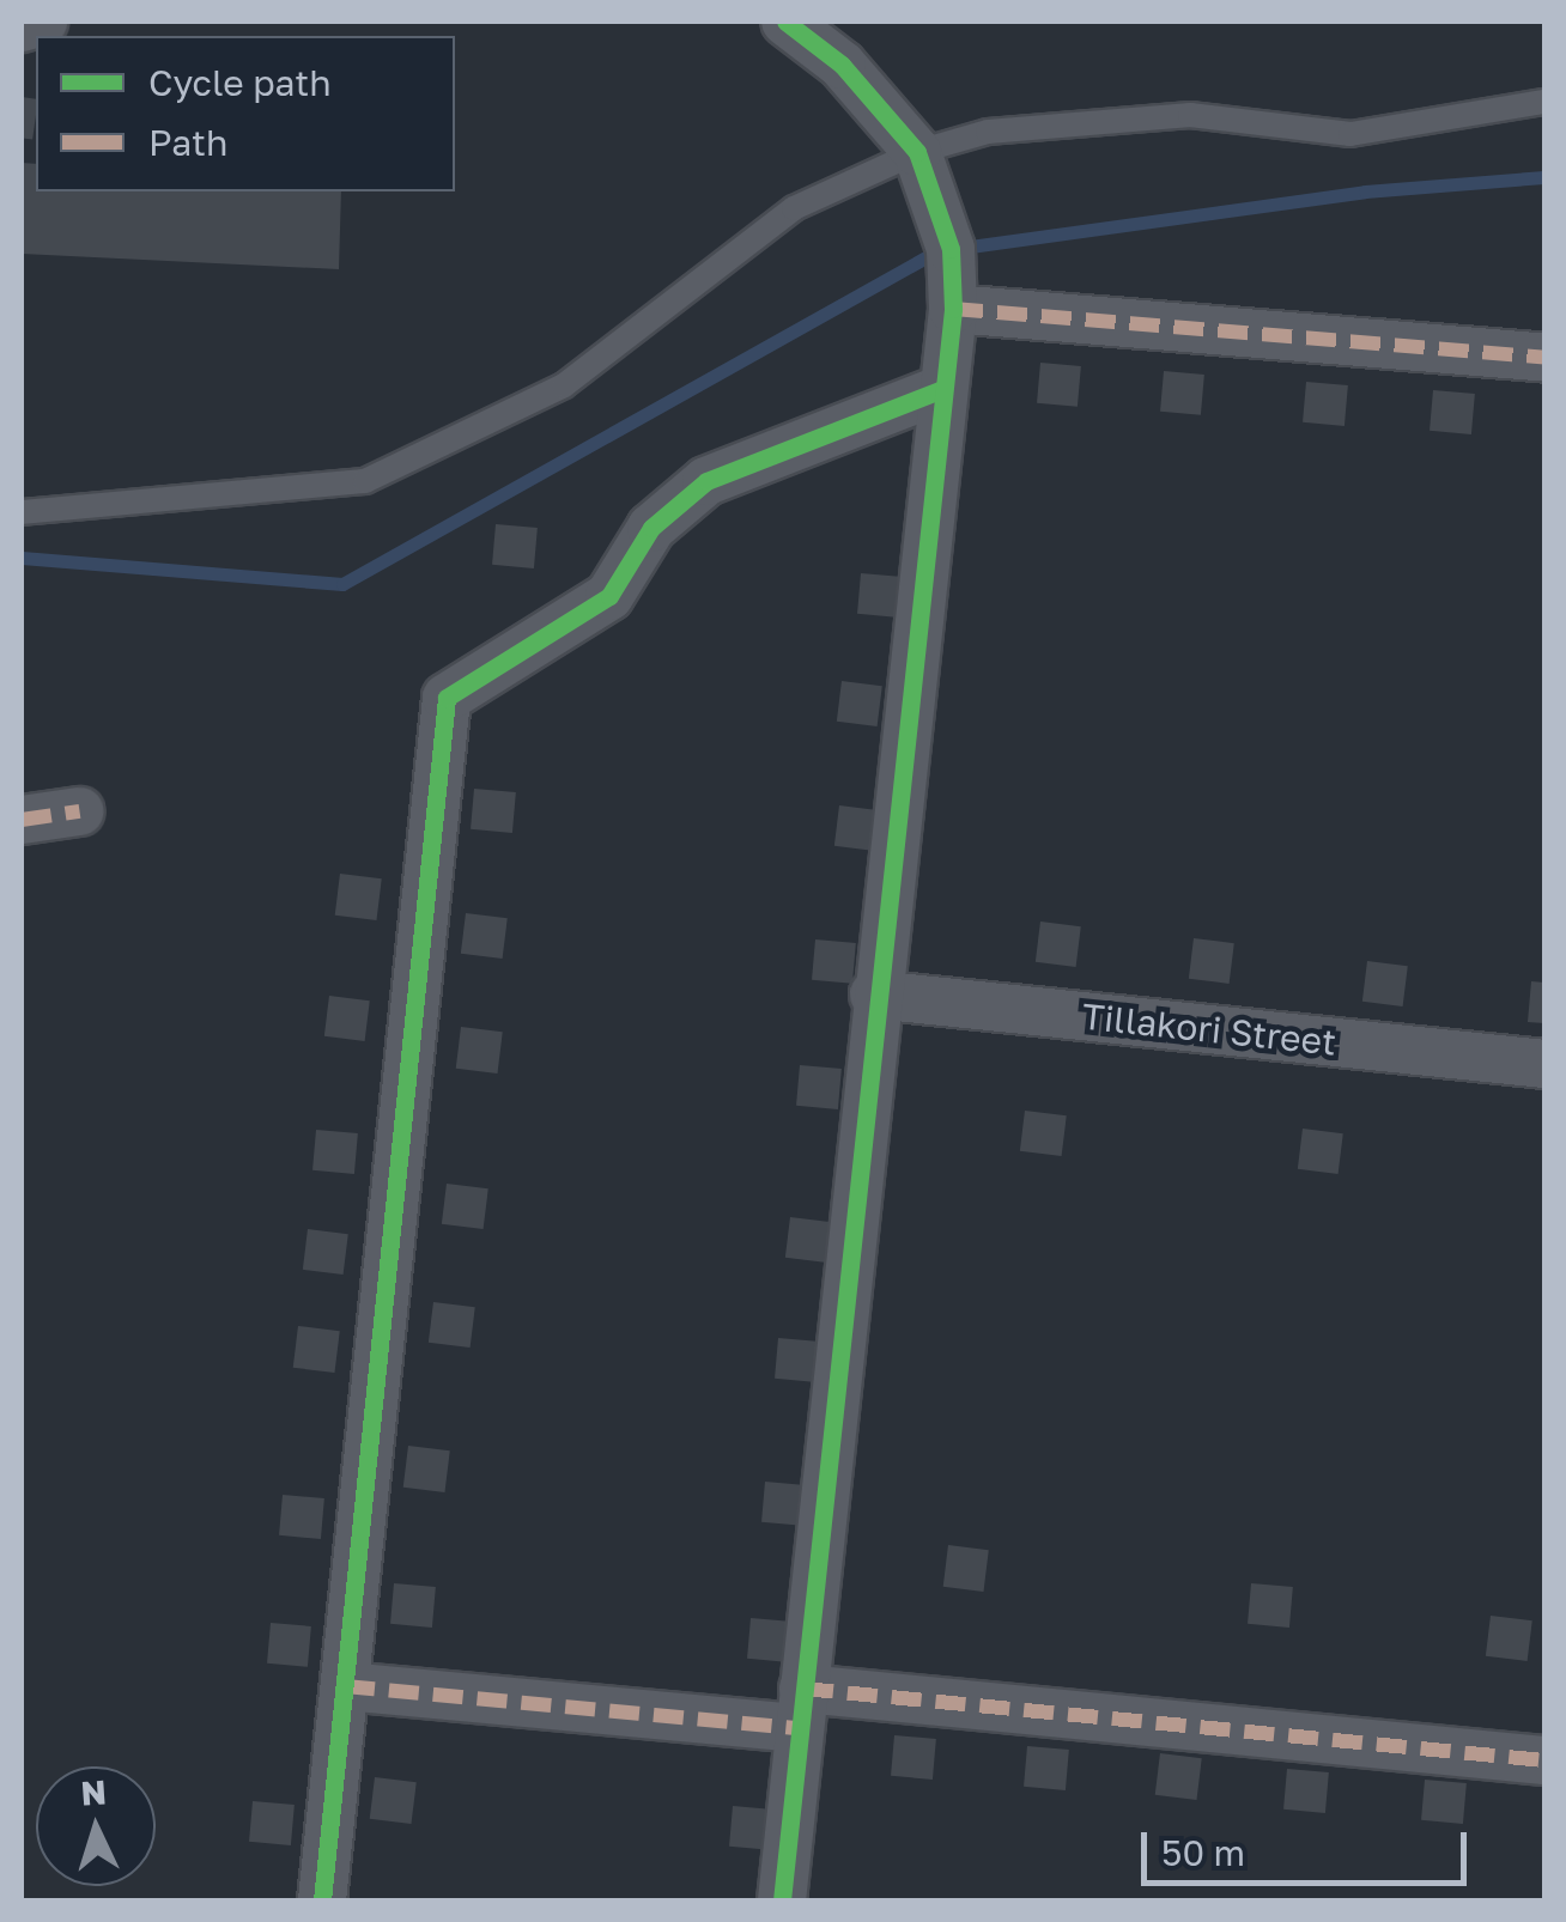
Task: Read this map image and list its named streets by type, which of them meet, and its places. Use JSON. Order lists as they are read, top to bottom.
{
  "streets": {
    "street": ["Tillakori Street"]
  },
  "legend": ["Cycle path", "Path"],
  "scale_bar": "50 m",
  "north": "top"
}
